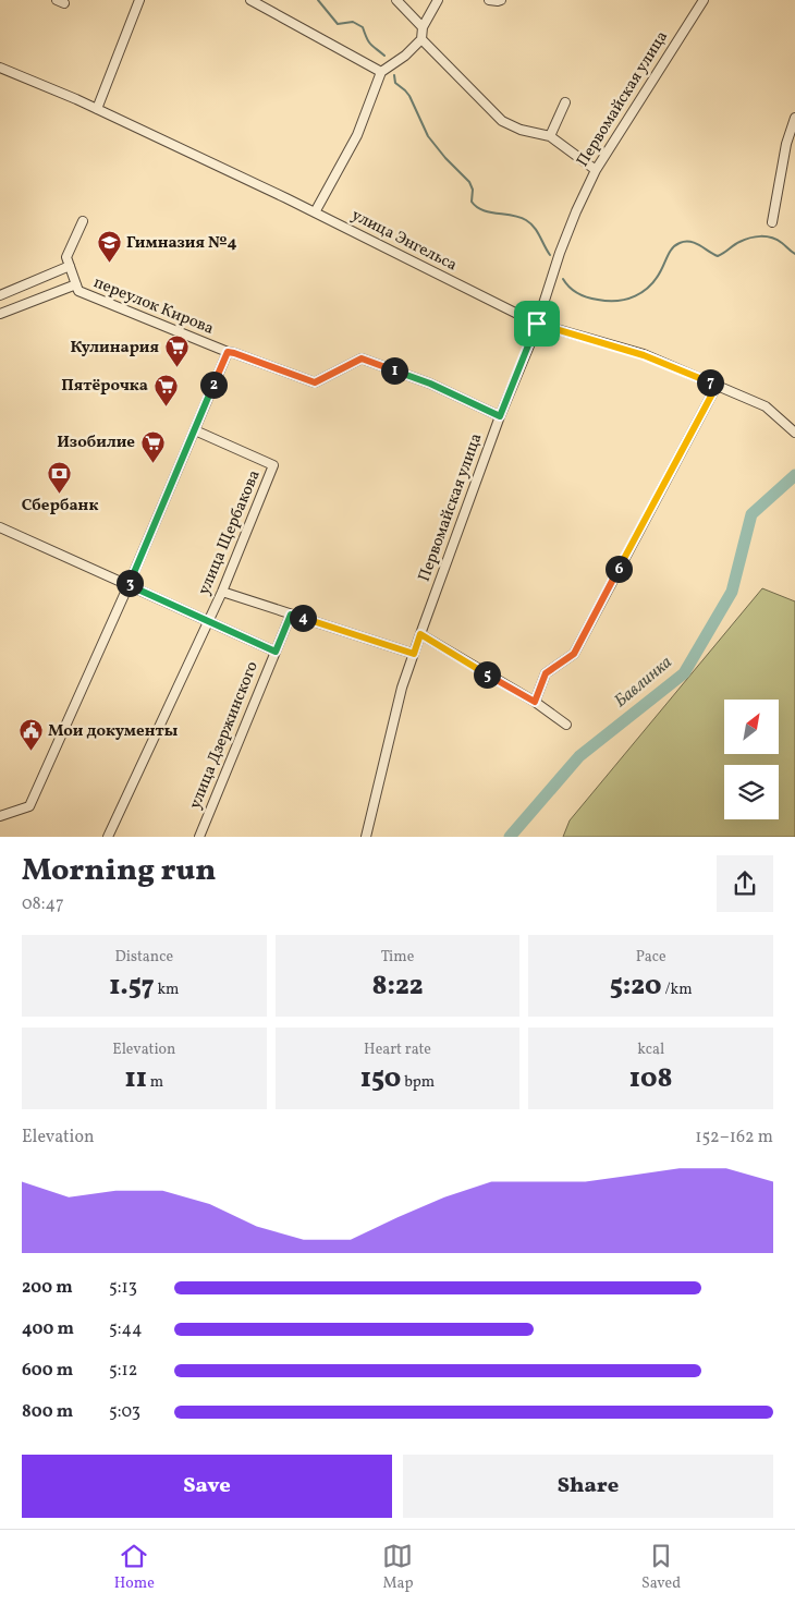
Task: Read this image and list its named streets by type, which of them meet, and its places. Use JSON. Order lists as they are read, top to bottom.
{
  "streets": {
    "street": [
      "Первомайская улица",
      "улица Энгельса",
      "переулок Кирова",
      "улица Щербакова",
      "улица Дзержинского"
    ]
  },
  "crossings": [
    ["Первомайская улица", "улица Энгельса"],
    ["Первомайская улица", "переулок Кирова"]
  ],
  "water": ["Бавлинка"],
  "places": {
    "school or university": ["Гимназия №4"],
    "supermarket": ["Кулинария", "Пятёрочка", "Изобилие"],
    "bank": ["Сбербанк"],
    "public building": ["Мои документы"]
  },
  "north": "top right",
  "page": {
    "pins": [
      "1",
      "7",
      "2",
      "6",
      "3",
      "4",
      "5"
    ],
    "heading": ["Morning run", "08:47"],
    "stats": [
      ["Distance", "1.57 km"],
      ["Time", "8:22"],
      ["Pace", "5:20 /km"],
      ["Elevation", "11 m"],
      ["Heart rate", "150 bpm"],
      ["kcal", "108"]
    ],
    "chart": ["Elevation", "152–162 m"],
    "list": [
      {
        "name": "200 m",
        "note": "5:13"
      },
      {
        "name": "400 m",
        "note": "5:44"
      },
      {
        "name": "600 m",
        "note": "5:12"
      },
      {
        "name": "800 m",
        "note": "5:03"
      }
    ],
    "buttons": ["Save", "Share"],
    "tabs": ["Home", "Map", "Saved"]
  }
}
